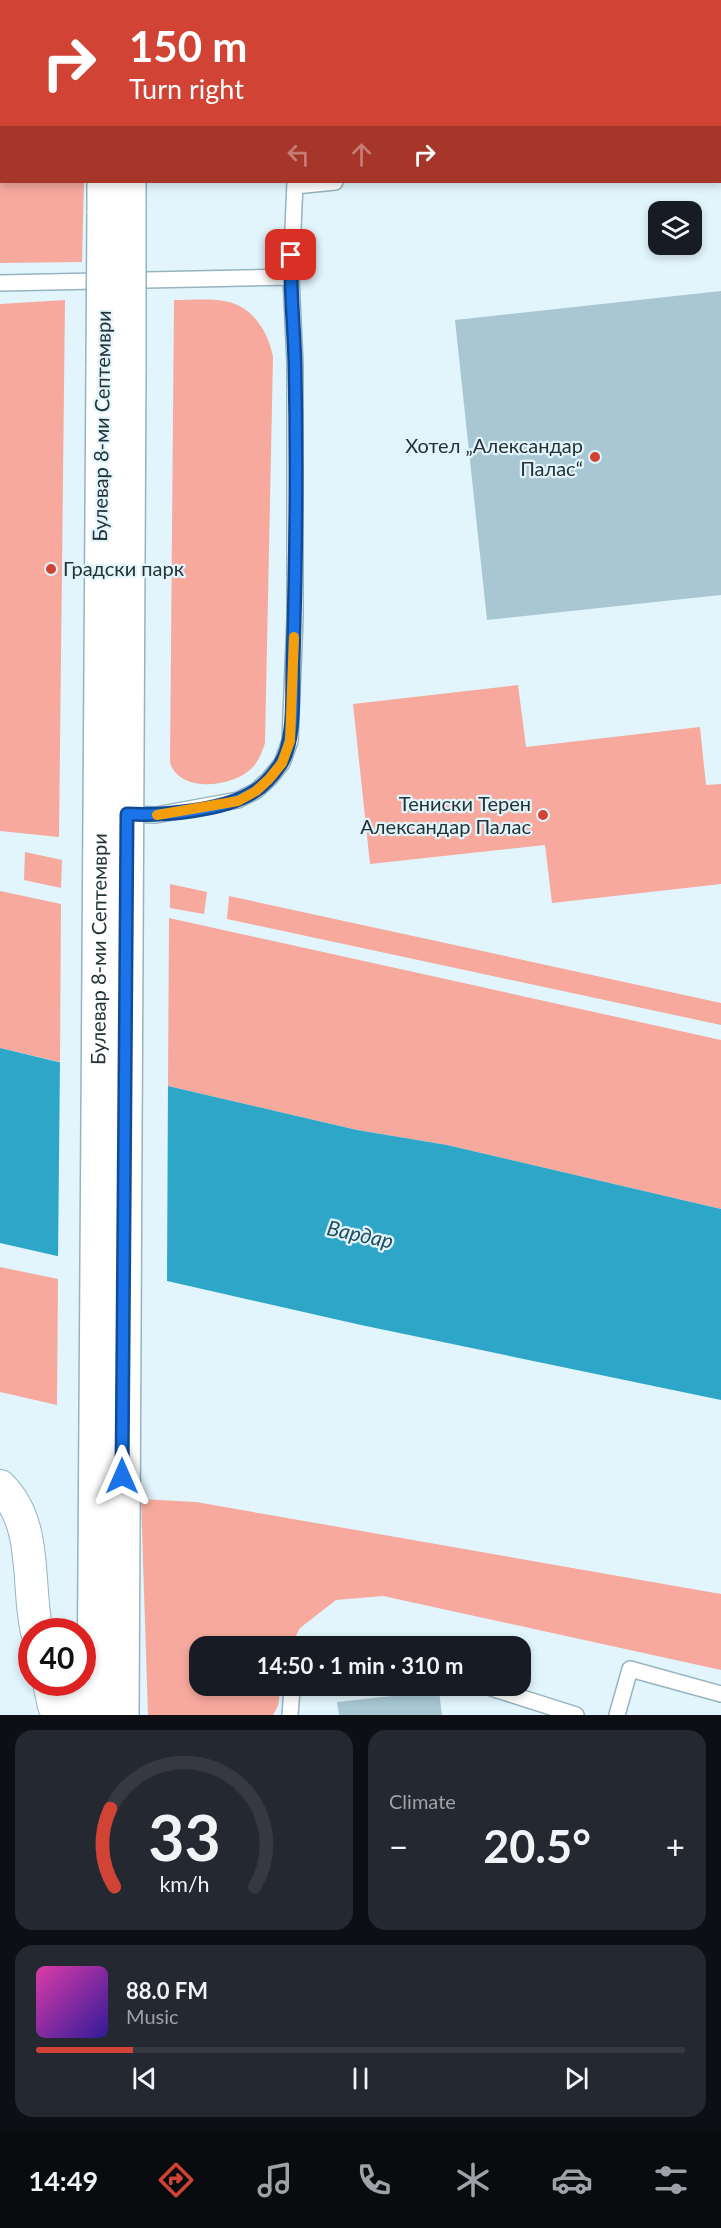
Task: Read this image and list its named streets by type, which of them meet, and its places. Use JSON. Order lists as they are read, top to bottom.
{
  "streets": {
    "street": ["Булевар 8-ми Септември"]
  },
  "water": ["Вардар"],
  "places": ["Хотел „Александар Палас“", "Градски парк", "Тениски Терен Александар Палас"],
  "page": {
    "turn": ["150 m", "Turn right"],
    "limit": "40",
    "trip": "14:50 · 1 min · 310 m",
    "tile": "Climate",
    "heat": ["−", "20.5°", "+"],
    "song": ["88.0 FM", "Music"],
    "tabs": "14:49",
    "gauge": ["33", "km/h"]
  }
}
